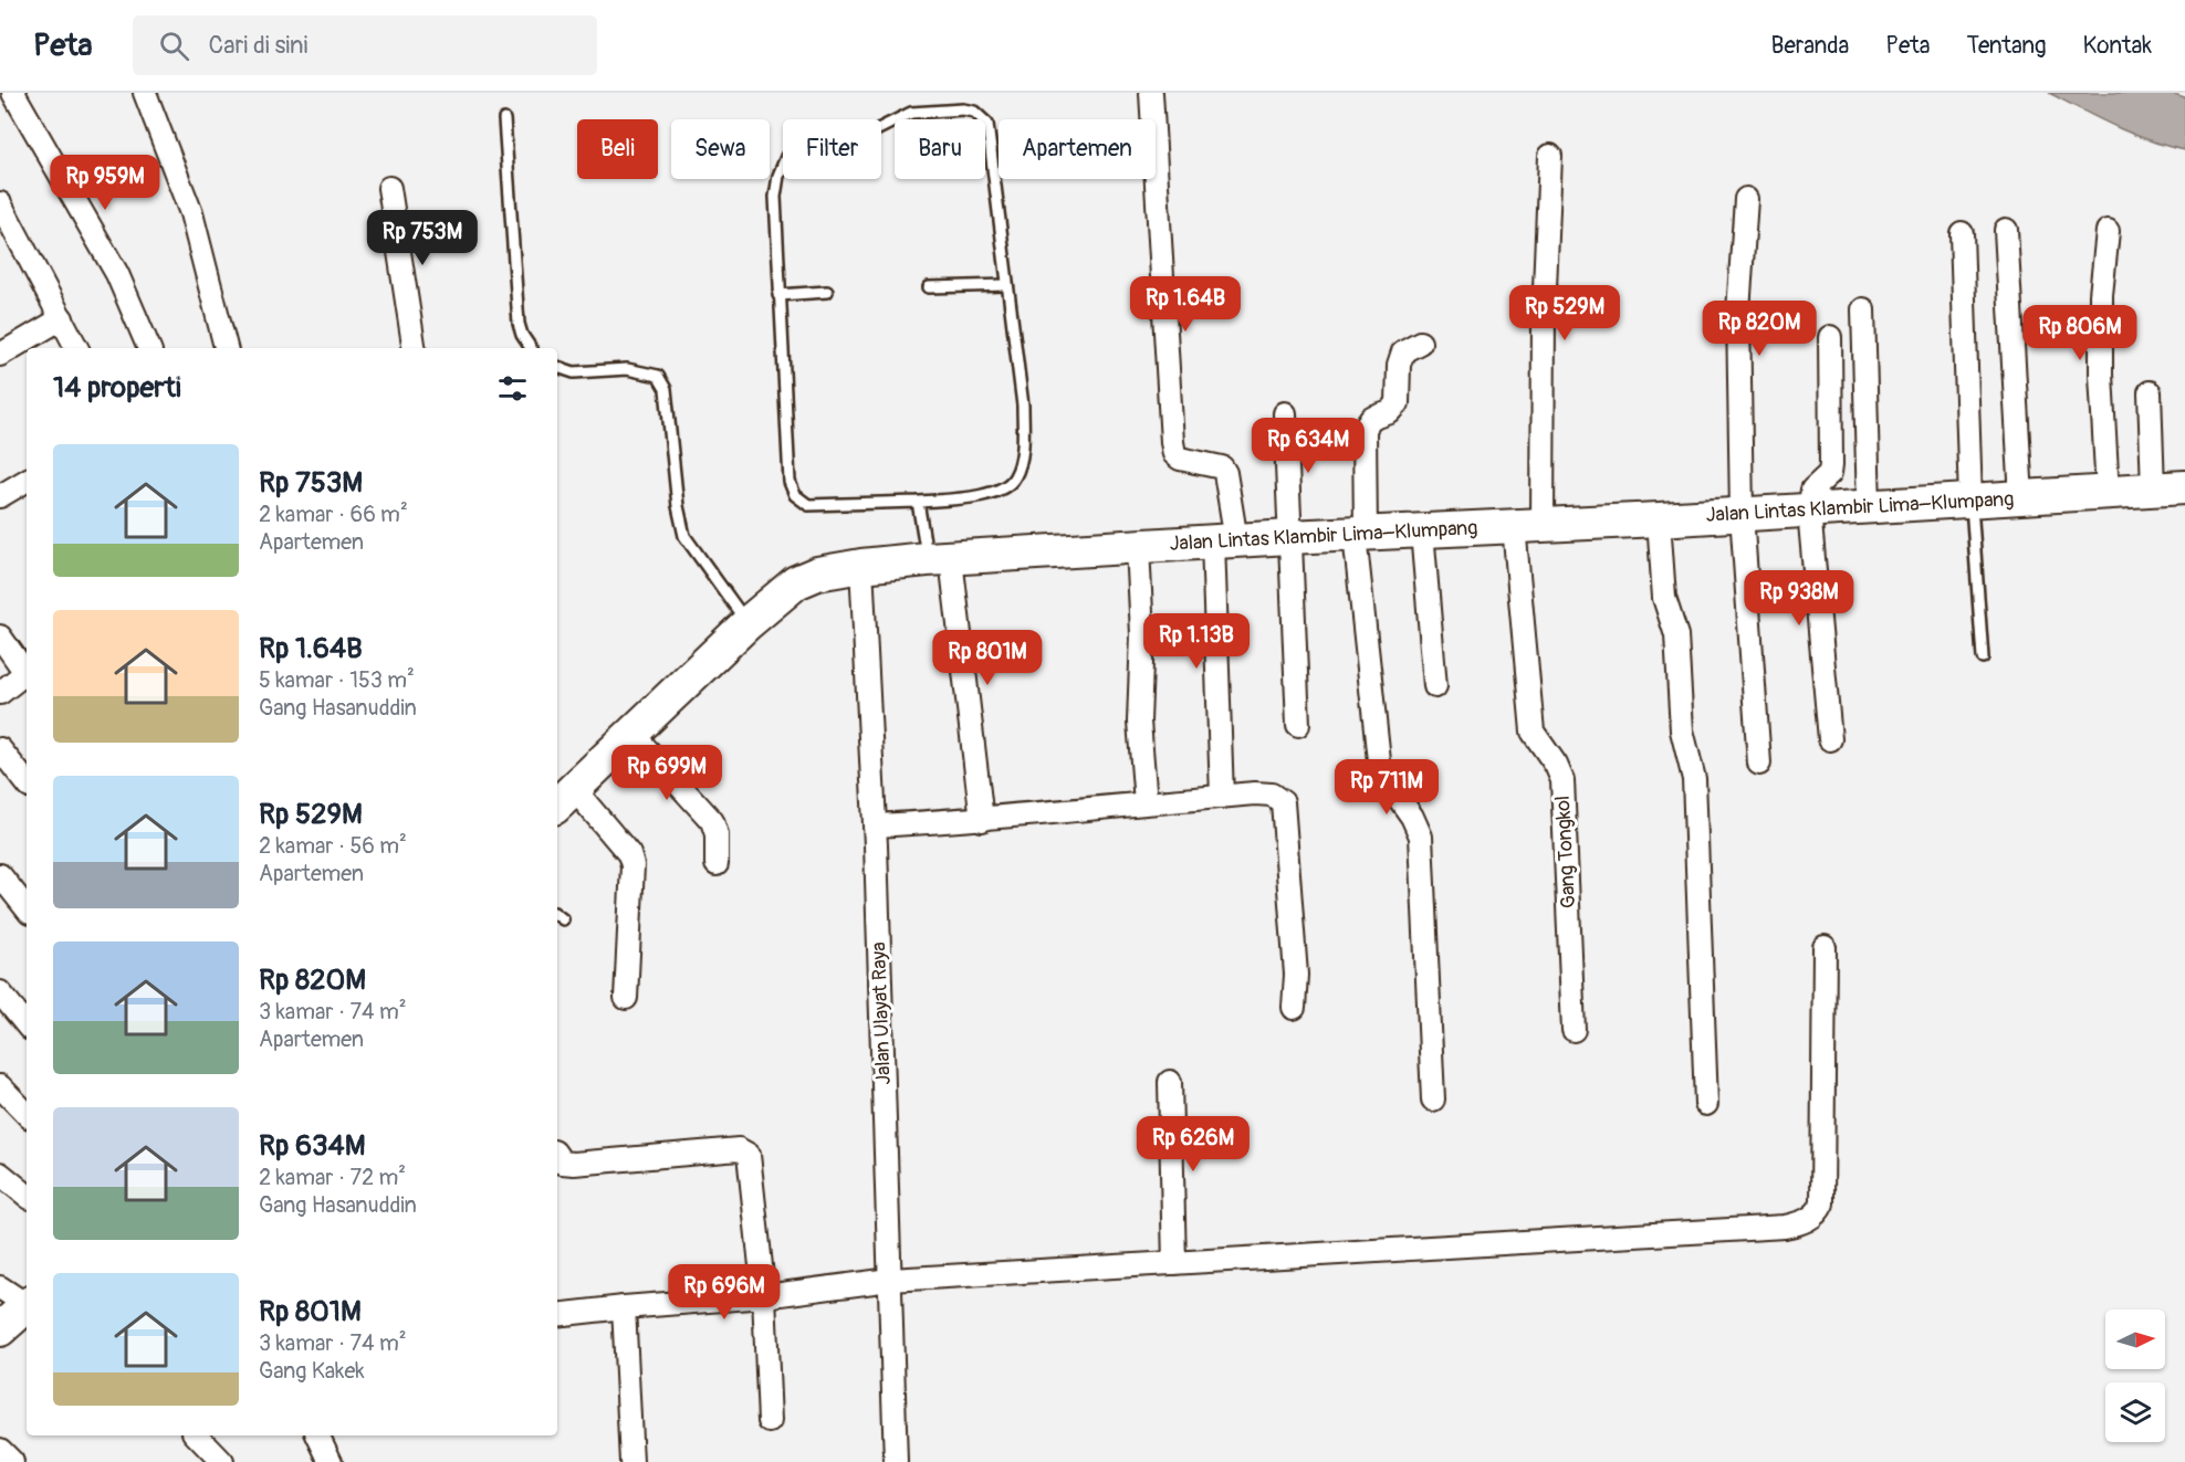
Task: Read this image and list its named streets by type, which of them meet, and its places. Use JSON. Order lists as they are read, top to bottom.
{
  "streets": {
    "main road": ["Jalan Lintas Klambir Lima–Klumpang"],
    "street": ["Gang Tongkol", "Jalan Ulayat Raya"]
  },
  "crossings": [
    ["Jalan Lintas Klambir Lima–Klumpang", "Gang Tongkol"],
    ["Jalan Lintas Klambir Lima–Klumpang", "Jalan Ulayat Raya"]
  ],
  "north": "right",
  "page": {
    "header": "Peta",
    "search": "Cari di sini",
    "nav": [
      "Beranda",
      "Peta",
      "Tentang",
      "Kontak"
    ],
    "chip": [
      "Beli",
      "Sewa",
      "Filter",
      "Baru",
      "Apartemen"
    ],
    "price": [
      "Rp 959M",
      "Rp 753M",
      "Rp 1.64B",
      "Rp 529M",
      "Rp 820M",
      "Rp 806M",
      "Rp 634M",
      "Rp 938M",
      "Rp 1.13B",
      "Rp 801M",
      "Rp 699M",
      "Rp 711M",
      "Rp 626M",
      "Rp 696M"
    ],
    "heading": "14 properti",
    "list": [
      {
        "name": "Rp 753M",
        "note": "2 kamar · 66 m² · Apartemen"
      },
      {
        "name": "Rp 1.64B",
        "note": "5 kamar · 153 m² · Gang Hasanuddin"
      },
      {
        "name": "Rp 529M",
        "note": "2 kamar · 56 m² · Apartemen"
      },
      {
        "name": "Rp 820M",
        "note": "3 kamar · 74 m² · Apartemen"
      },
      {
        "name": "Rp 634M",
        "note": "2 kamar · 72 m² · Gang Hasanuddin"
      },
      {
        "name": "Rp 801M",
        "note": "3 kamar · 74 m² · Gang Kakek"
      }
    ]
  }
}
